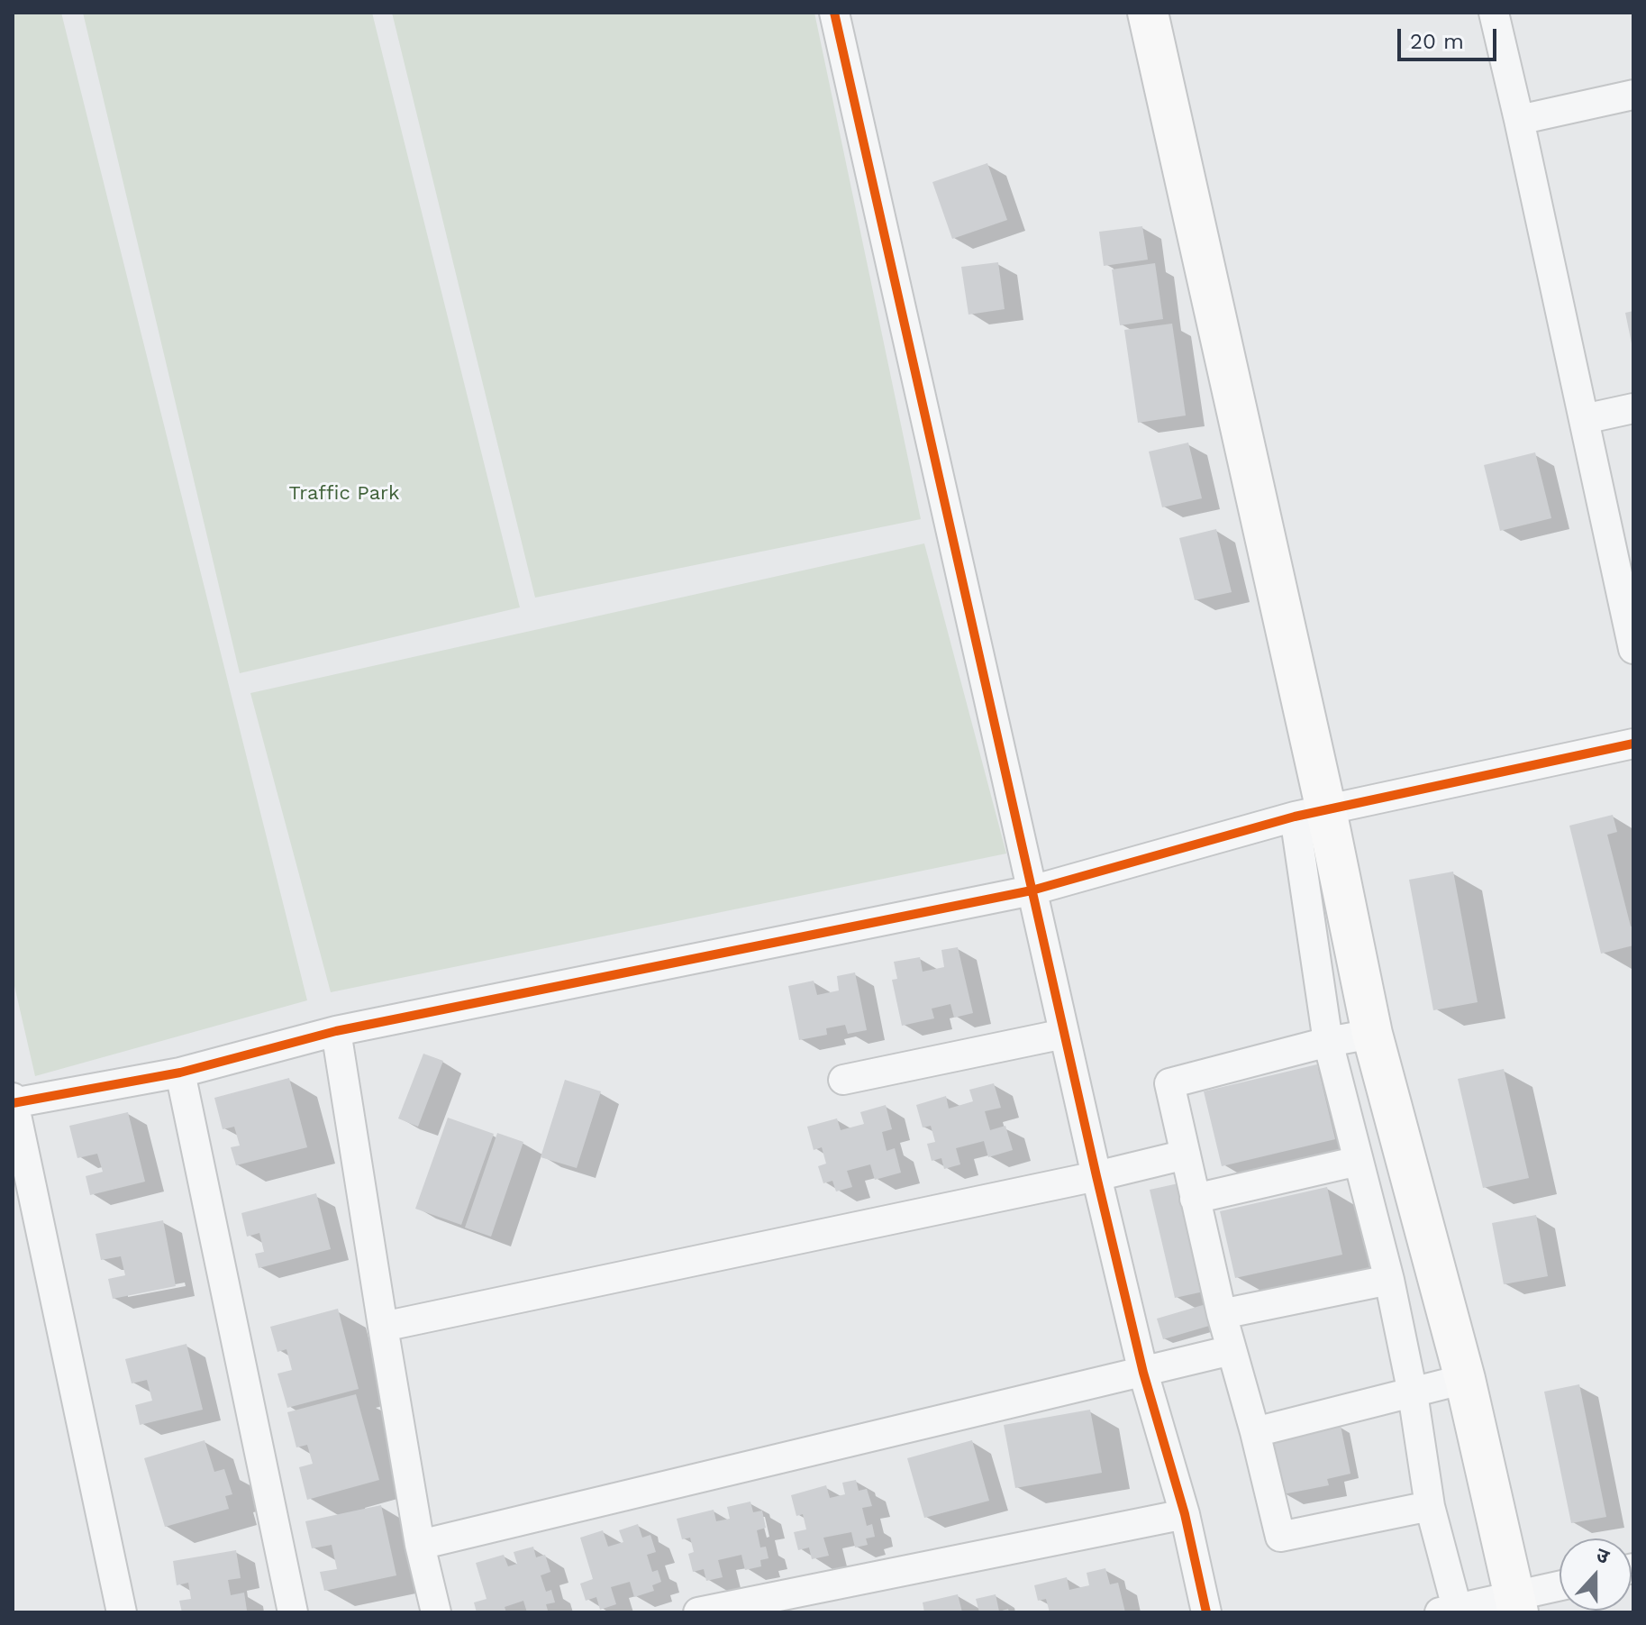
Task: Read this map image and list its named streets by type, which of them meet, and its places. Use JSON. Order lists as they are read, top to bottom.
{
  "parks": ["Traffic Park"],
  "scale_bar": "20 m",
  "north": "top"
}
